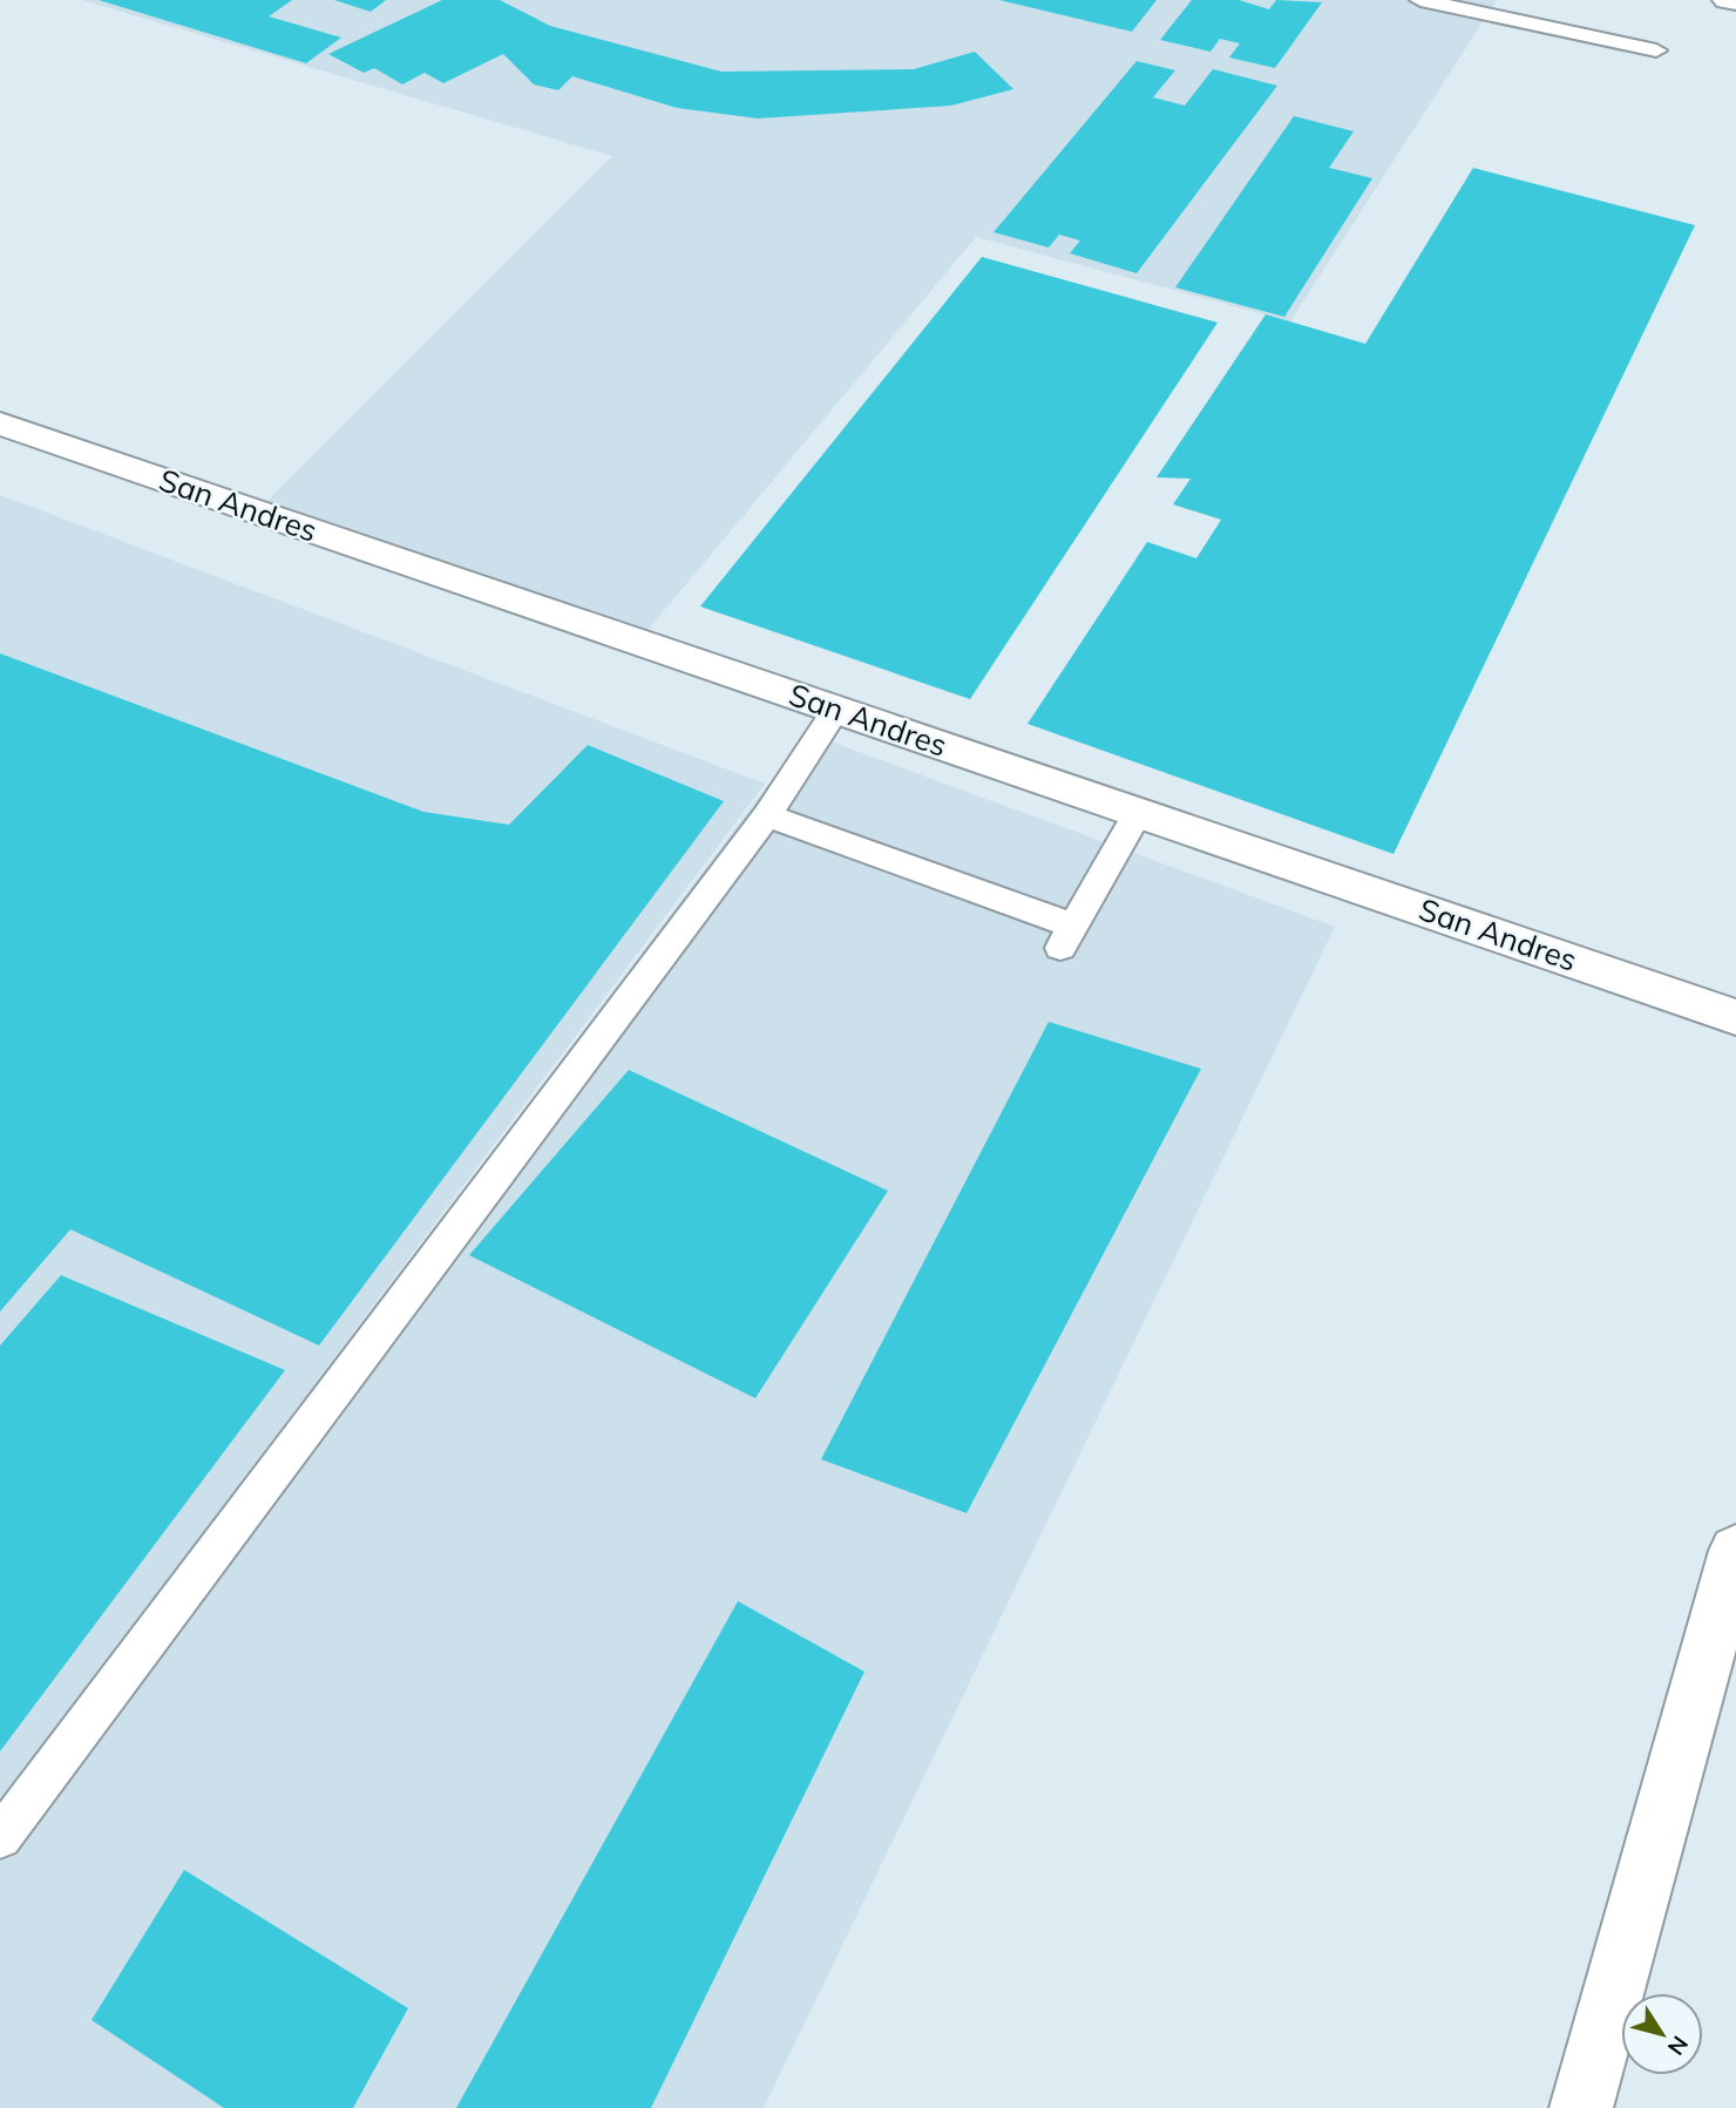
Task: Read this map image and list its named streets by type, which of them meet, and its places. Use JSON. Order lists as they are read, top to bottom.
{
  "streets": {
    "street": ["San Andres"]
  },
  "north": "bottom right"
}
